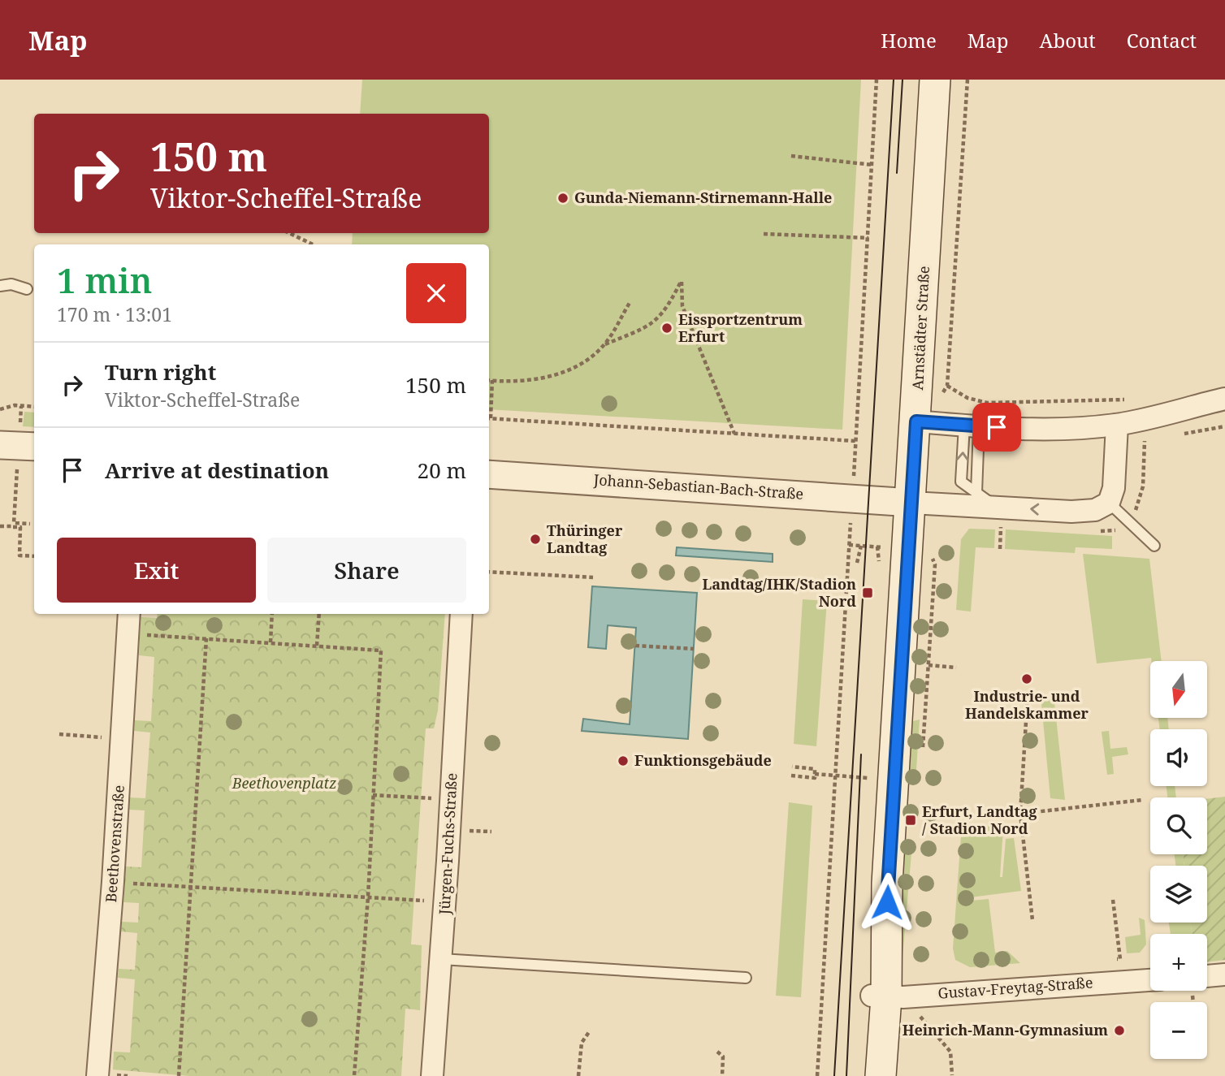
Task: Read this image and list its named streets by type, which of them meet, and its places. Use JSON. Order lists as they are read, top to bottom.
{
  "streets": {
    "main road": ["Arnstädter Straße"],
    "street": [
      "Johann-Sebastian-Bach-Straße",
      "Beethovenstraße",
      "Jürgen-Fuchs-Straße",
      "Gustav-Freytag-Straße"
    ]
  },
  "crossings": [
    ["Arnstädter Straße", "Johann-Sebastian-Bach-Straße"],
    ["Arnstädter Straße", "Gustav-Freytag-Straße"]
  ],
  "parks": ["Beethovenplatz"],
  "places": {
    "other": [
      "Gunda-Niemann-Stirnemann-Halle",
      "Eissportzentrum Erfurt",
      "Thüringer Landtag",
      "Industrie- und Handelskammer",
      "Funktionsgebäude",
      "Heinrich-Mann-Gymnasium"
    ],
    "transit": ["Landtag/IHK/Stadion Nord", "Erfurt, Landtag / Stadion Nord"]
  },
  "north": "bottom",
  "page": {
    "header": "Map",
    "nav": [
      "Home",
      "Map",
      "About",
      "Contact"
    ],
    "turn": ["150 m", "Viktor-Scheffel-Straße"],
    "heading": ["1 min", "170 m · 13:01"],
    "list": [
      {
        "name": "Turn right",
        "note": "Viktor-Scheffel-Straße",
        "value": "150 m"
      },
      {
        "name": "Arrive at destination",
        "value": "20 m"
      }
    ],
    "buttons": ["Exit", "Share"],
    "map_buttons": ["+", "−"]
  }
}
